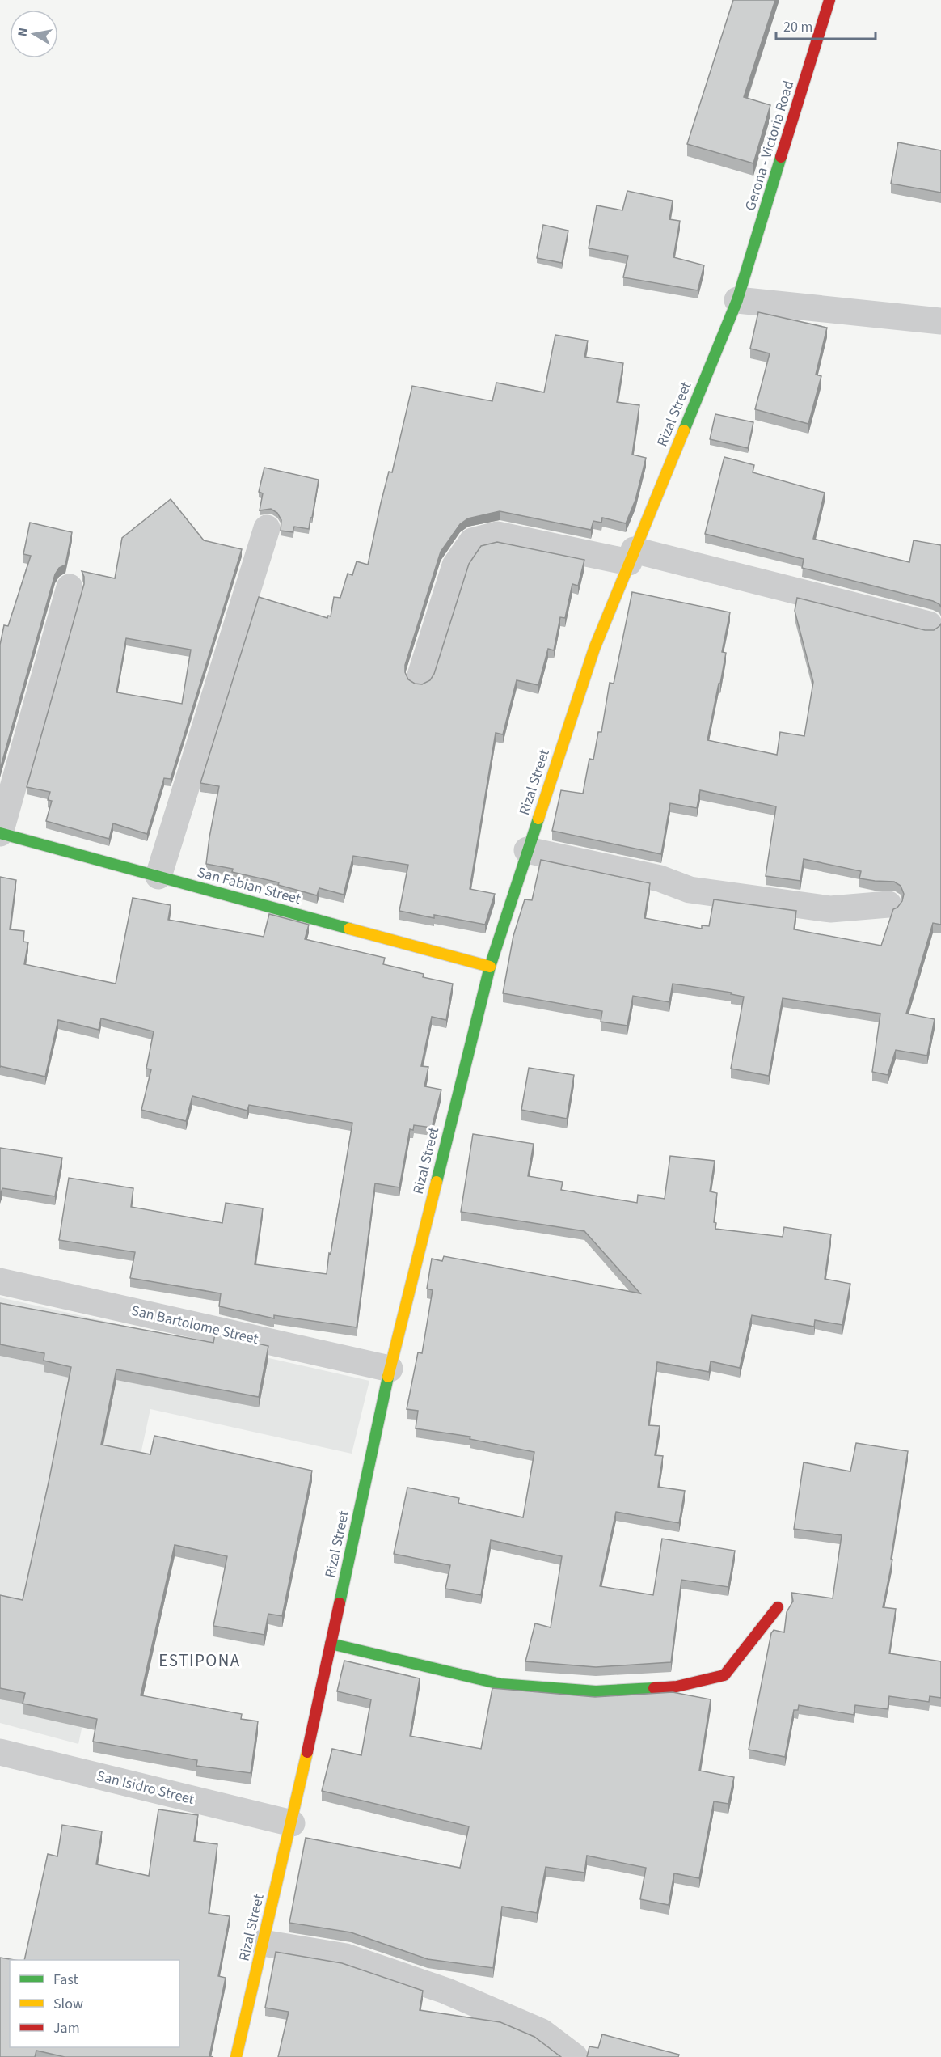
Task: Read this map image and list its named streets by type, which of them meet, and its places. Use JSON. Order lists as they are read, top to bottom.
{
  "streets": {
    "main road": ["Gerona - Victoria Road", "Rizal Street", "San Fabian Street"],
    "street": ["San Bartolome Street", "San Isidro Street"]
  },
  "crossings": [
    ["Gerona - Victoria Road", "Rizal Street"],
    ["Rizal Street", "San Fabian Street"],
    ["Rizal Street", "San Bartolome Street"],
    ["Rizal Street", "San Isidro Street"]
  ],
  "districts": ["ESTIPONA"],
  "legend": ["Fast", "Slow", "Jam"],
  "scale_bar": "20 m",
  "north": "left"
}
